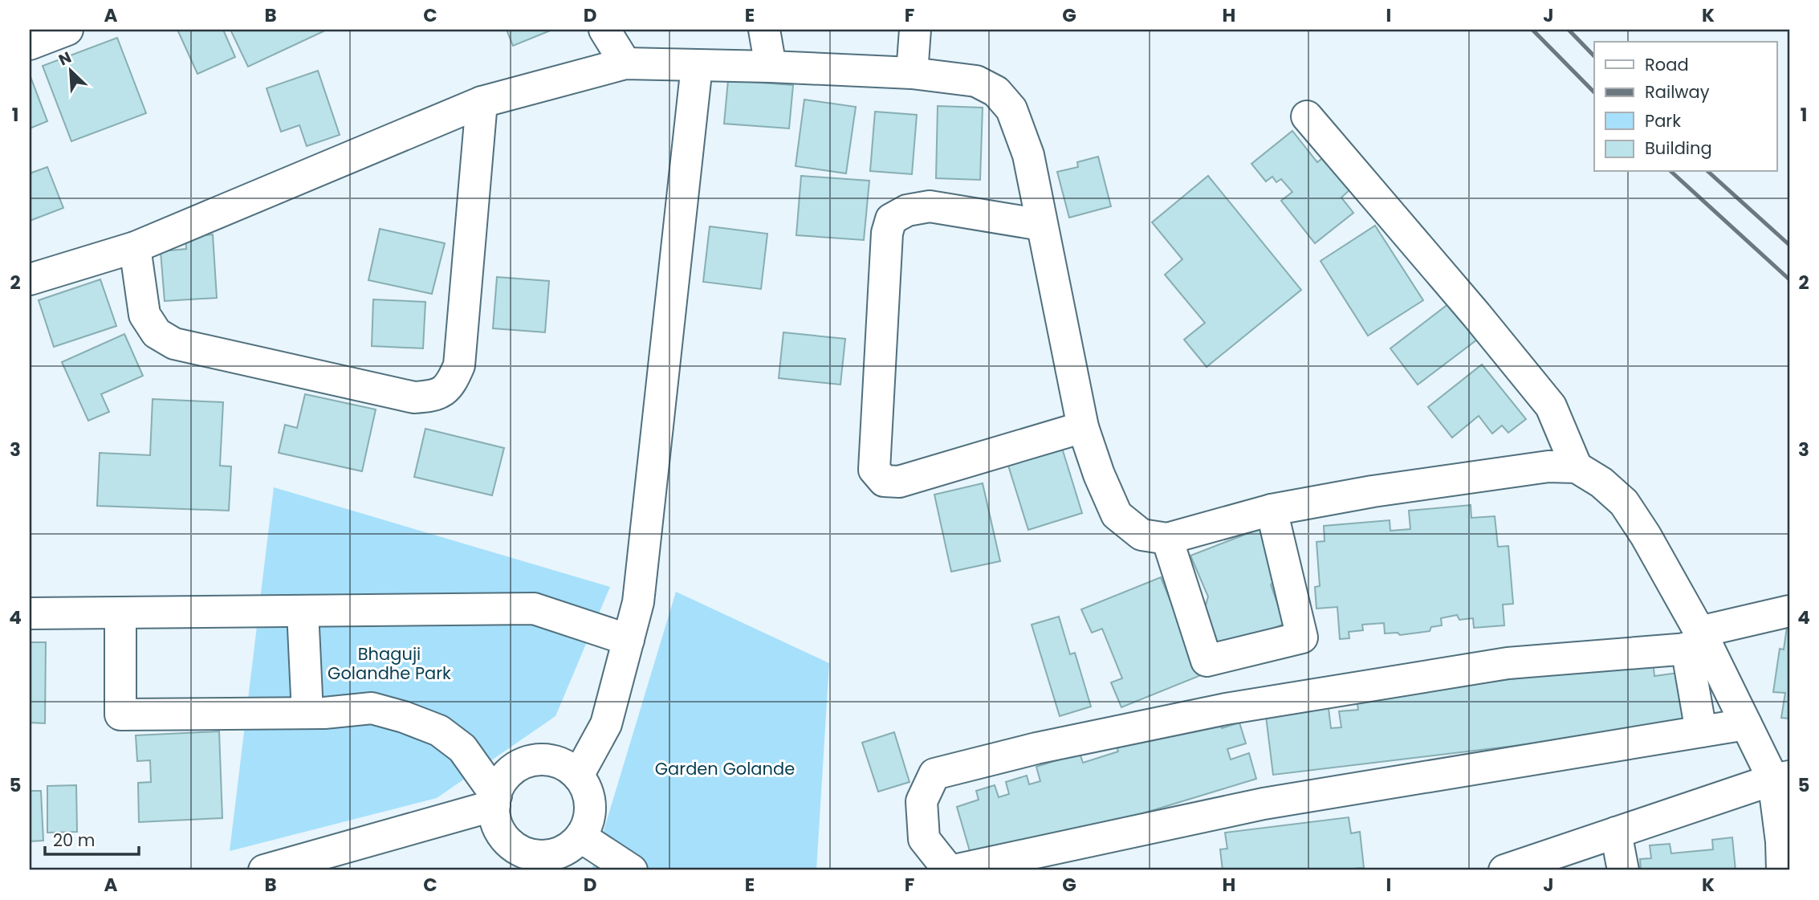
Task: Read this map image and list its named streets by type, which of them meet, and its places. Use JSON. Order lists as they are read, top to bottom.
{
  "parks": ["Bhaguji Golandhe Park", "Garden Golande"],
  "legend": [
    "Road",
    "Railway",
    "Park",
    "Building"
  ],
  "scale_bar": "20 m",
  "north": "top left",
  "grid": {
    "columns": [
      "A",
      "B",
      "C",
      "D",
      "E",
      "F",
      "G",
      "H",
      "I",
      "J",
      "K"
    ],
    "rows": [
      "1",
      "2",
      "3",
      "4",
      "5"
    ]
  }
}
